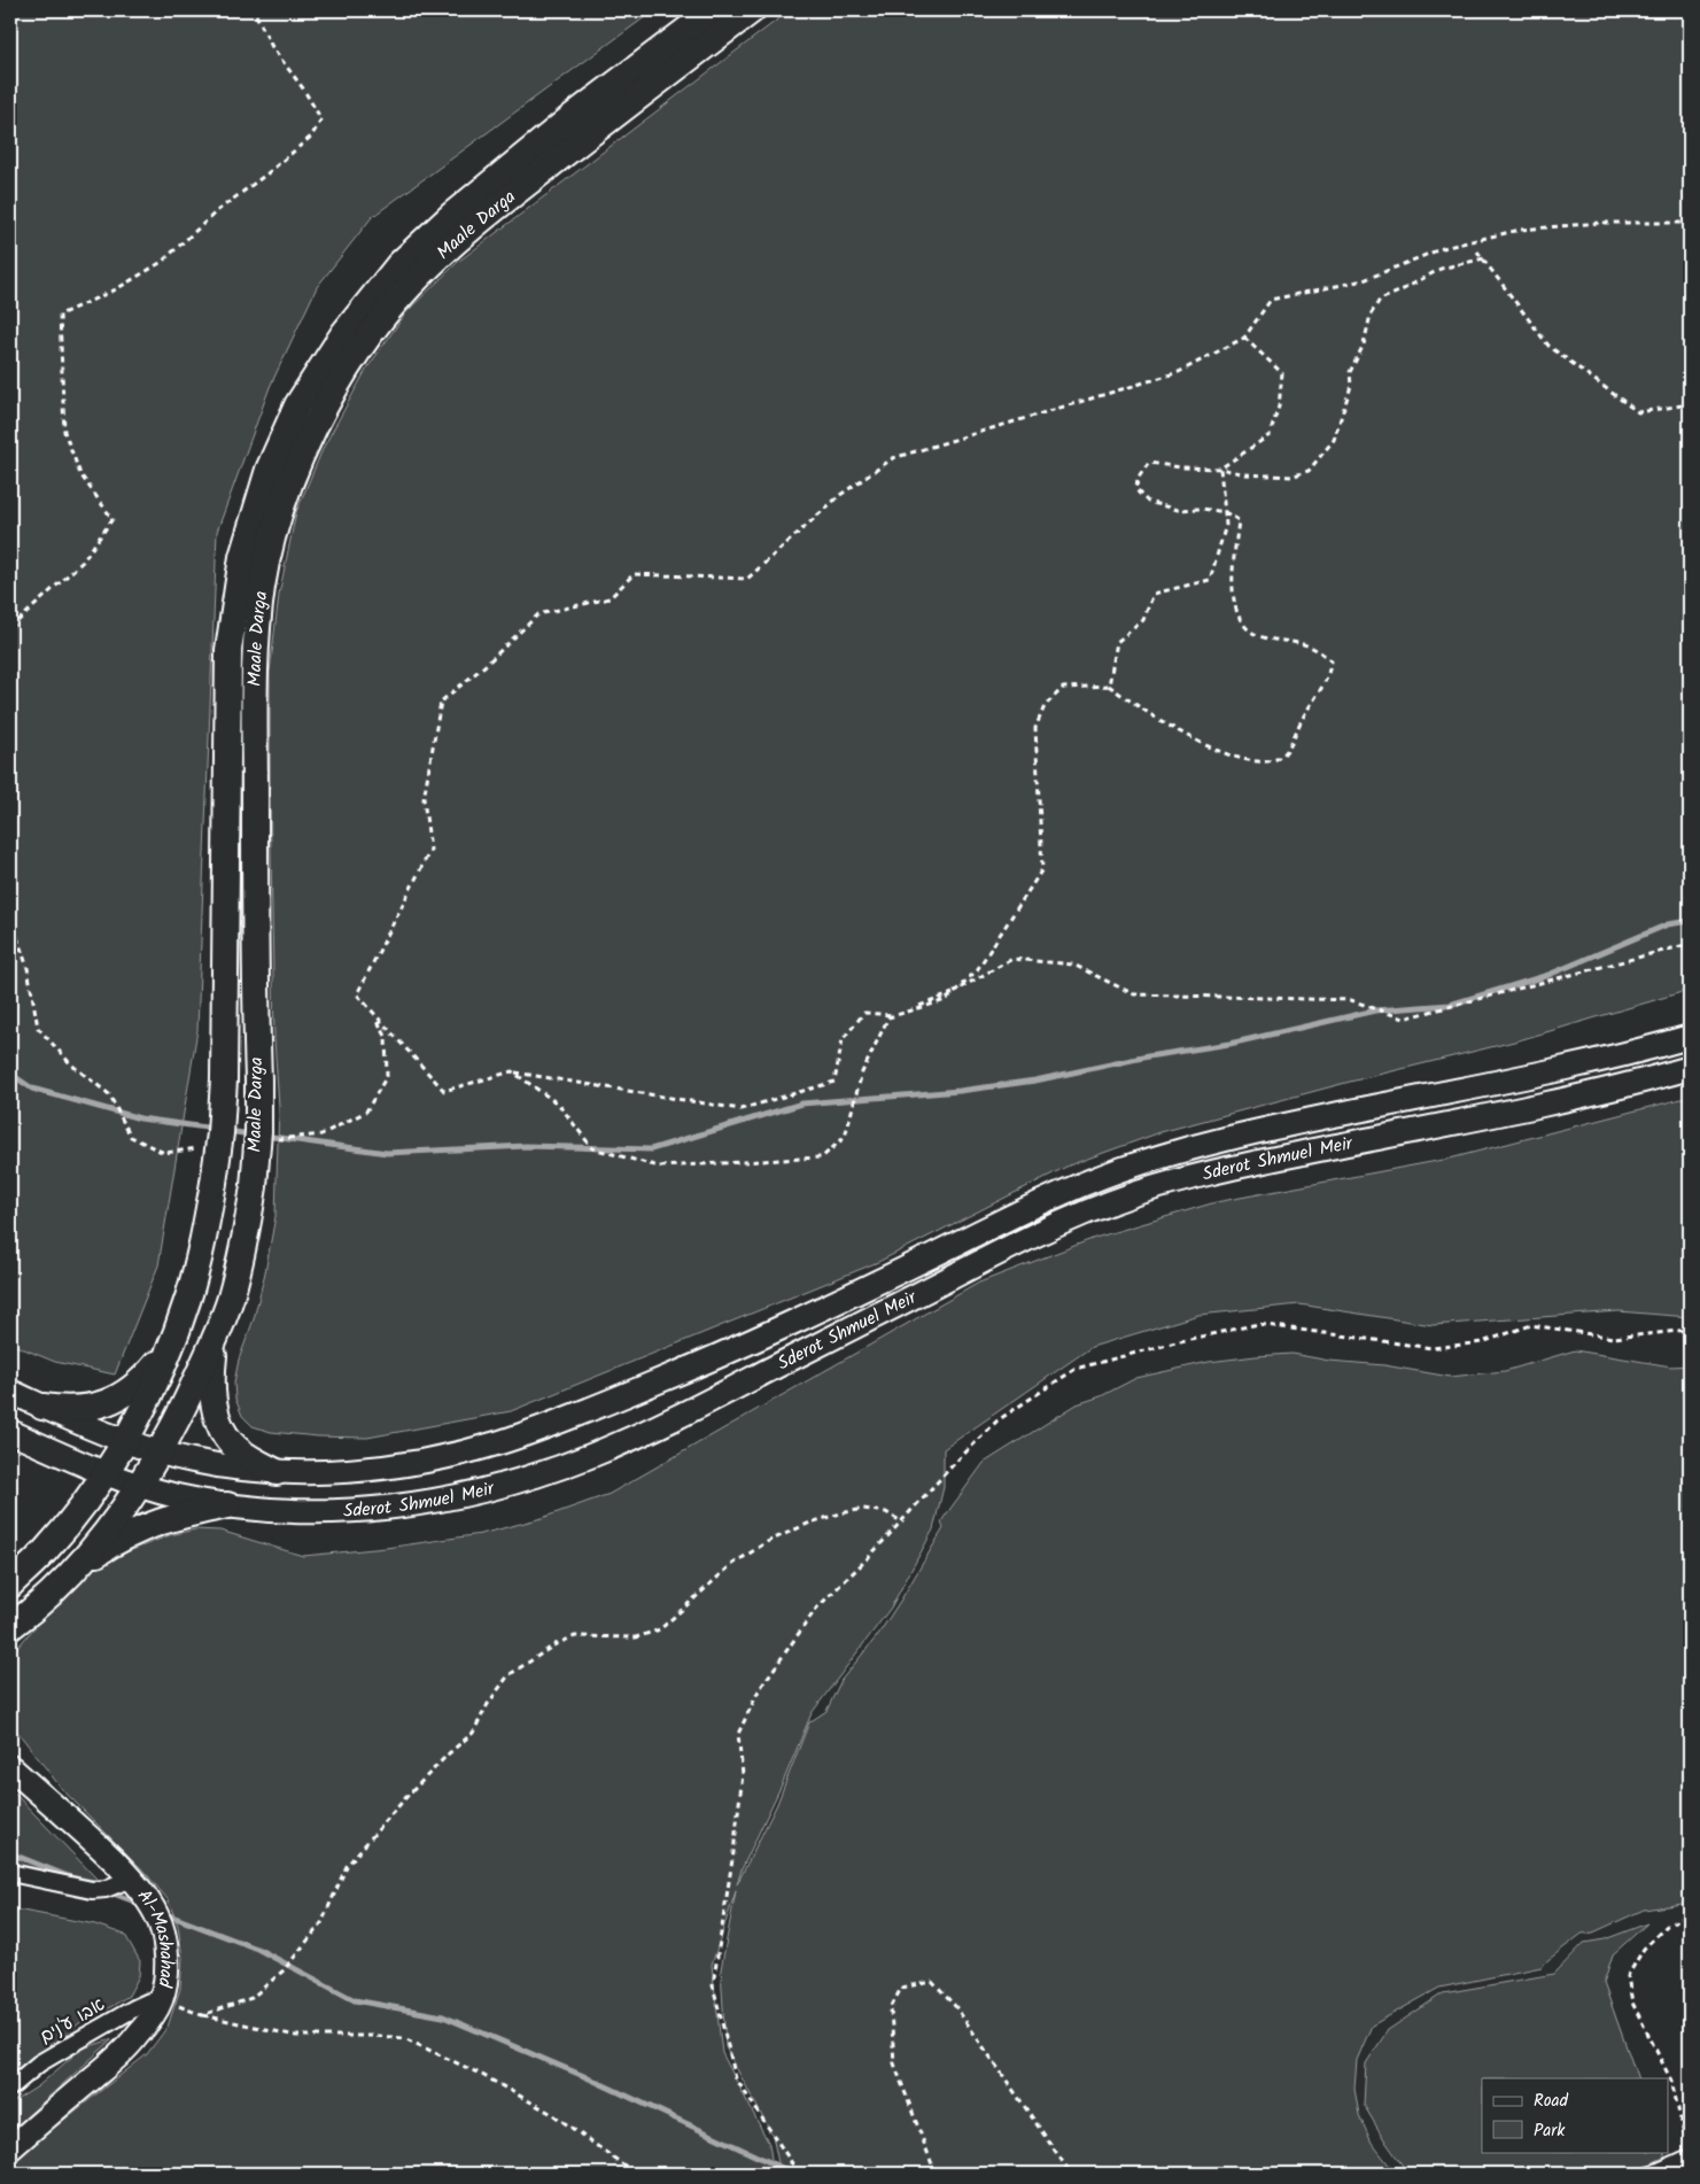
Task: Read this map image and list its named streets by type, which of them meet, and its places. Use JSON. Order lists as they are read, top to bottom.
{
  "streets": {
    "main road": ["Maale Darga", "Sderot Shmuel Meir", "Al-Mashahad"],
    "street": ["אבו ע'נים"]
  },
  "crossings": [
    ["Maale Darga", "Sderot Shmuel Meir"],
    ["Al-Mashahad", "אבו ע'נים"]
  ],
  "legend": ["Road", "Park"]
}
